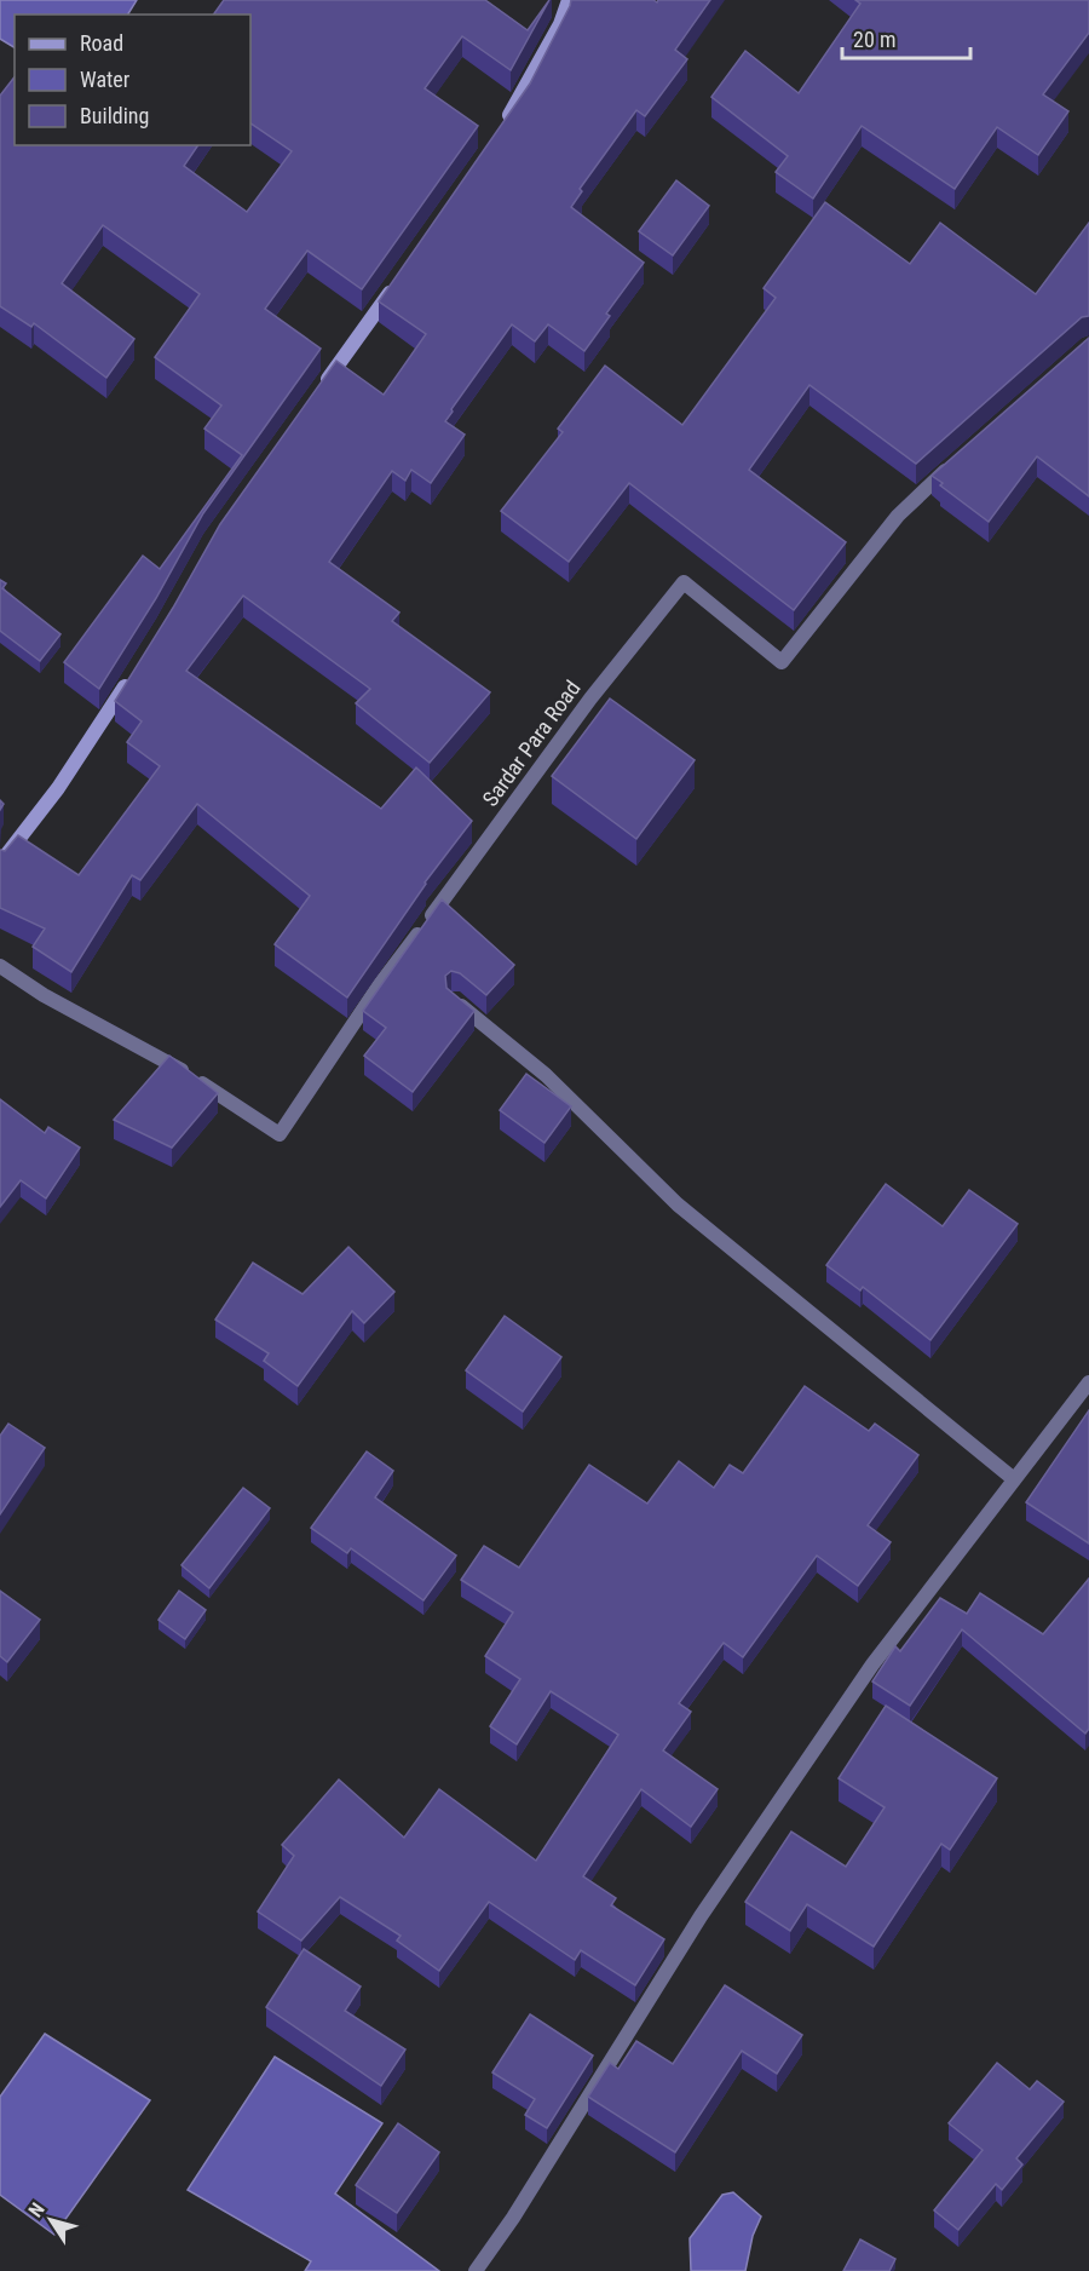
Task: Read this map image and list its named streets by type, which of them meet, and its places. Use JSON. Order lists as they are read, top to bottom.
{
  "streets": {
    "street": ["Sardar Para Road"]
  },
  "legend": ["Road", "Water", "Building"],
  "scale_bar": "20 m",
  "north": "top left"
}
